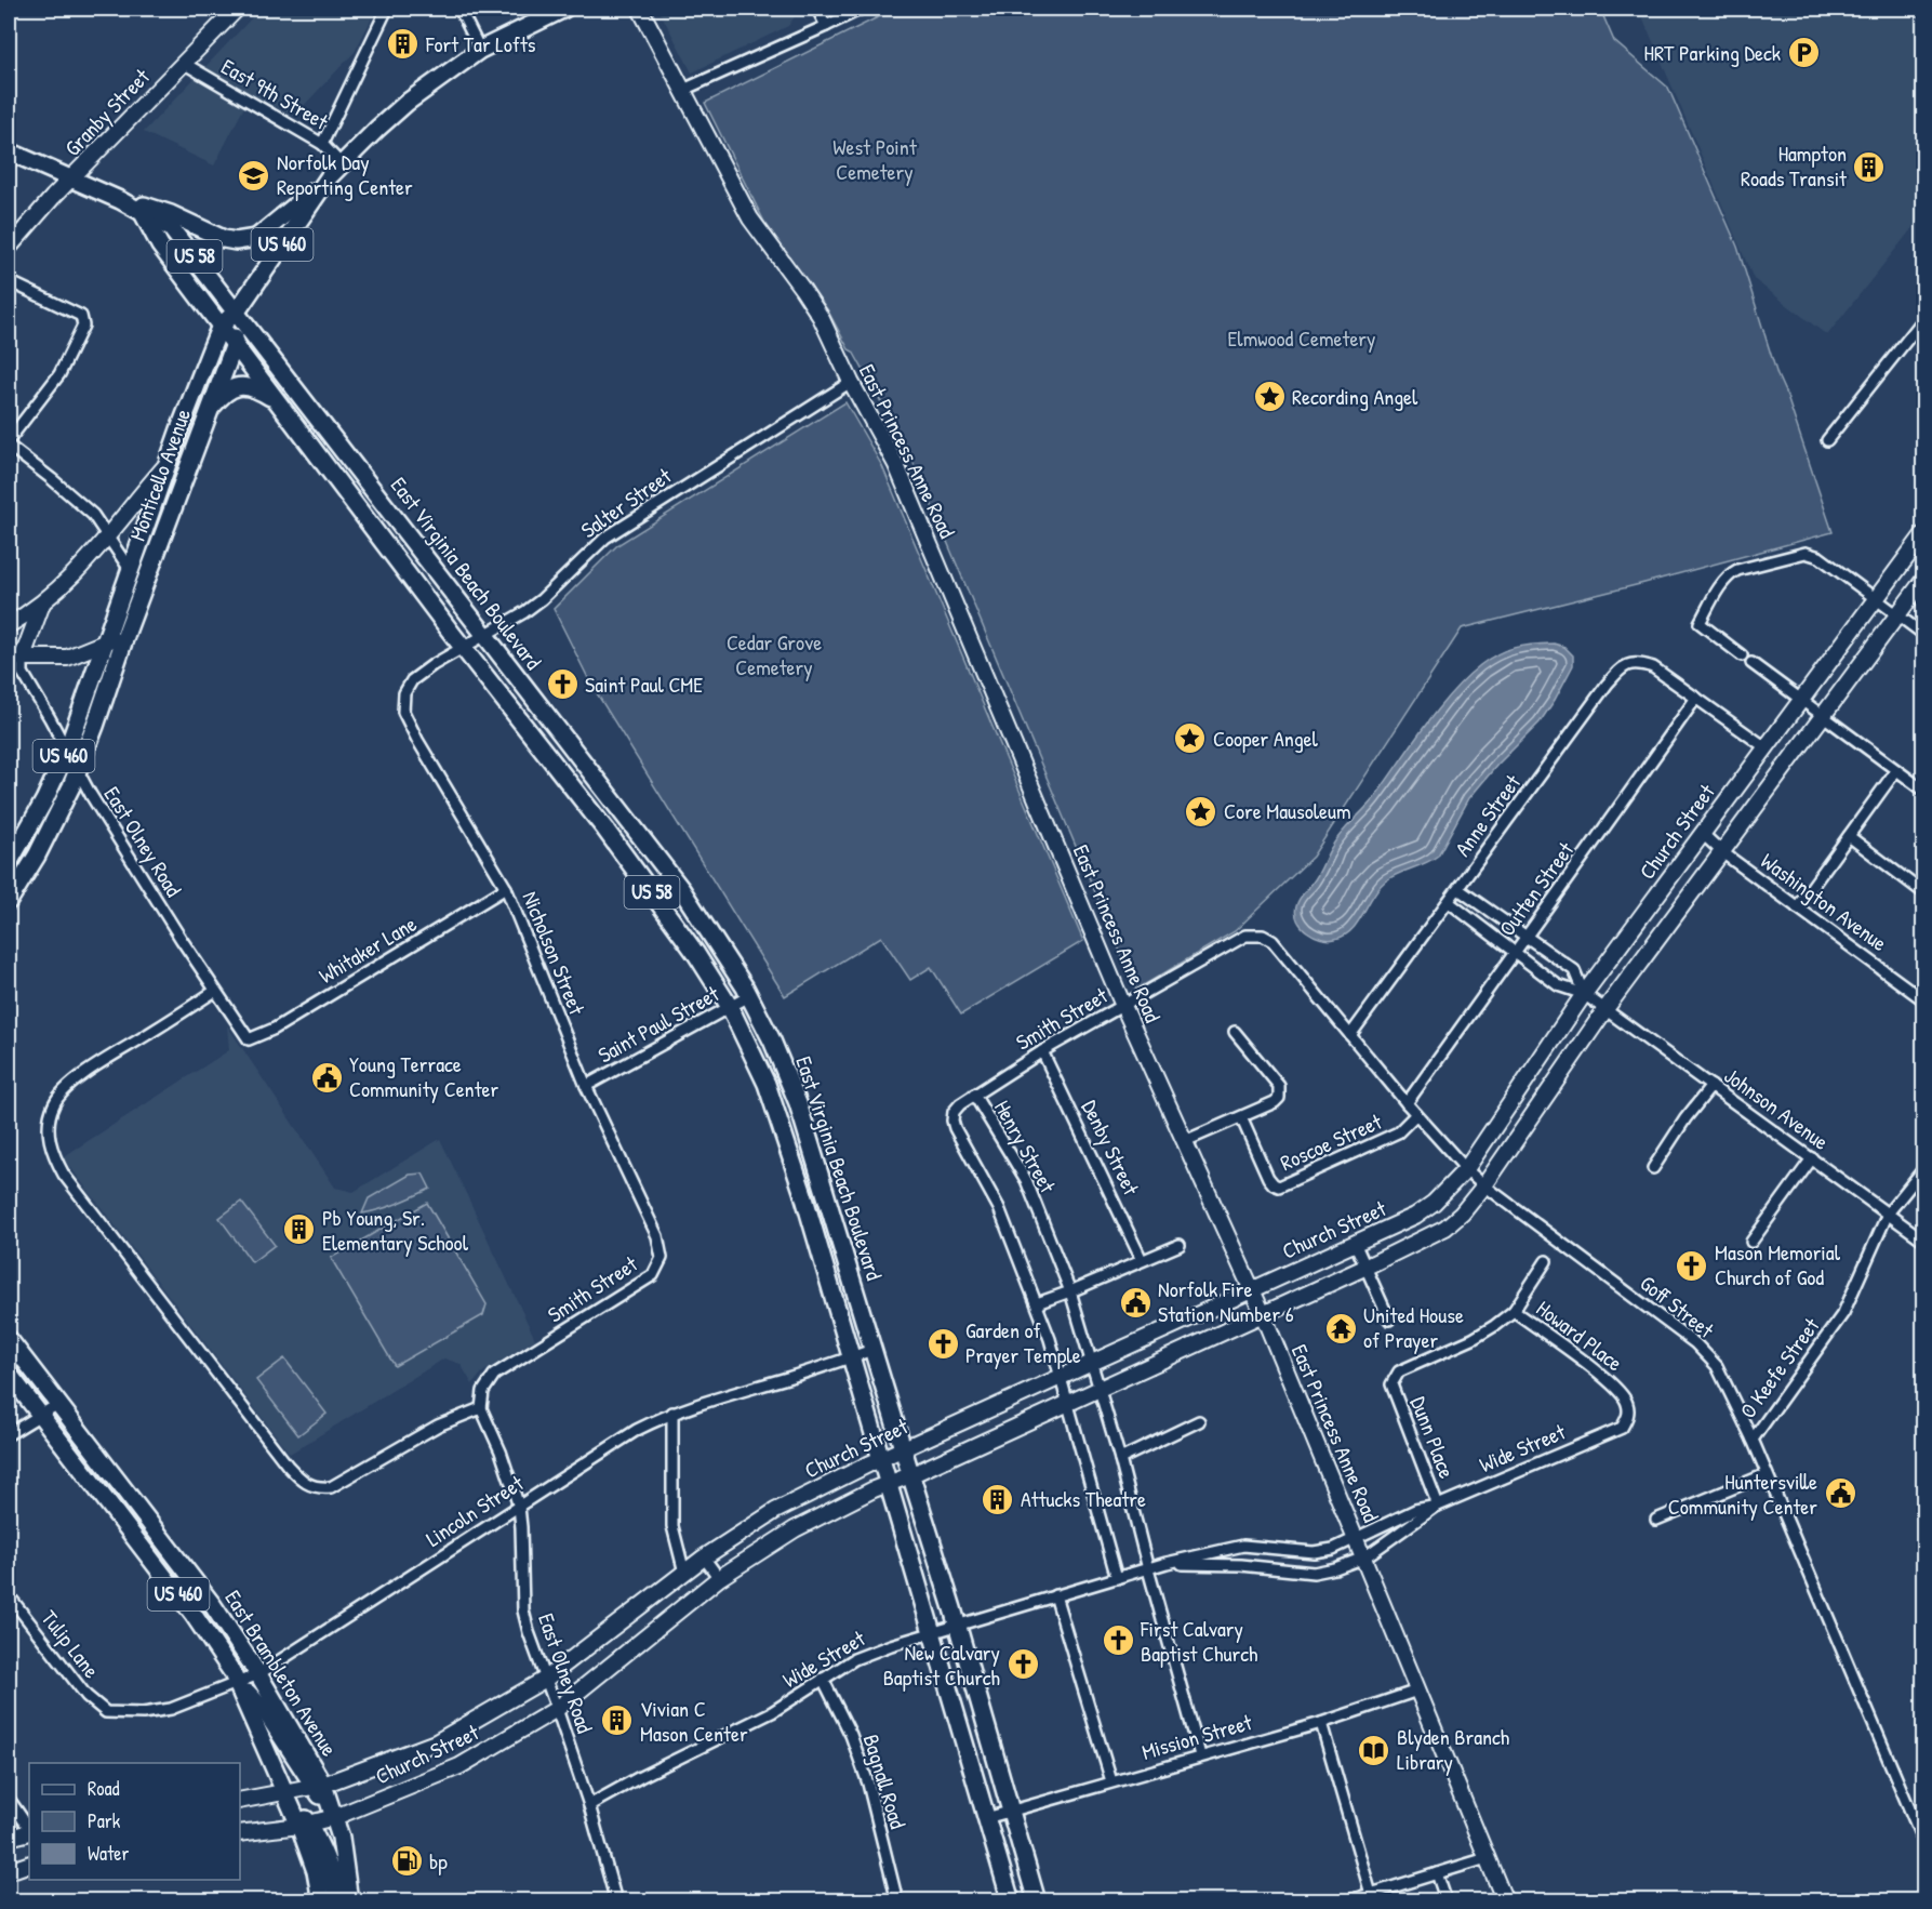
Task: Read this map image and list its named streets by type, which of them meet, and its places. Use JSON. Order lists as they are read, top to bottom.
{
  "streets": {
    "main road": [
      "Granby Street",
      "US 460",
      "US 58",
      "East Princess Anne Road",
      "Monticello Avenue",
      "East Virginia Beach Boulevard",
      "Church Street",
      "East Brambleton Avenue"
    ],
    "street": [
      "East 9th Street",
      "Salter Street",
      "Anne Street",
      "East Olney Road",
      "Outten Street",
      "Washington Avenue",
      "Whitaker Lane",
      "Nicholson Street",
      "Smith Street",
      "Saint Paul Street",
      "Johnson Avenue",
      "Roscoe Street",
      "Henry Street",
      "Denby Street",
      "Goff Street",
      "Howard Place",
      "O Keefe Street",
      "Dunn Place",
      "Wide Street",
      "Lincoln Street",
      "Tulip Lane",
      "Mission Street",
      "Bagnall Road"
    ]
  },
  "crossings": [
    ["East 9th Street", "Granby Street"],
    ["East 9th Street", "Monticello Avenue"],
    ["Granby Street", "US 58"],
    ["Granby Street", "East Virginia Beach Boulevard"],
    ["US 460", "Monticello Avenue"],
    ["US 460", "East Olney Road"],
    ["US 58", "East Virginia Beach Boulevard"],
    ["East Princess Anne Road", "Salter Street"],
    ["East Princess Anne Road", "Church Street"],
    ["East Princess Anne Road", "Smith Street"],
    ["East Princess Anne Road", "Wide Street"],
    ["East Princess Anne Road", "Mission Street"],
    ["Monticello Avenue", "East Virginia Beach Boulevard"],
    ["Salter Street", "East Virginia Beach Boulevard"],
    ["Salter Street", "Nicholson Street"],
    ["East Virginia Beach Boulevard", "Church Street"],
    ["East Virginia Beach Boulevard", "Saint Paul Street"],
    ["East Virginia Beach Boulevard", "Wide Street"],
    ["East Virginia Beach Boulevard", "Lincoln Street"],
    ["East Virginia Beach Boulevard", "Mission Street"],
    ["Anne Street", "Church Street"],
    ["Anne Street", "Outten Street"],
    ["Anne Street", "Goff Street"],
    ["Church Street", "East Olney Road"],
    ["Church Street", "Washington Avenue"],
    ["Church Street", "Johnson Avenue"],
    ["Church Street", "Henry Street"],
    ["Church Street", "Goff Street"],
    ["Church Street", "East Brambleton Avenue"],
    ["East Olney Road", "Whitaker Lane"],
    ["East Olney Road", "Smith Street"],
    ["East Olney Road", "Wide Street"],
    ["East Olney Road", "Lincoln Street"],
    ["Outten Street", "Goff Street"],
    ["Whitaker Lane", "Nicholson Street"],
    ["Nicholson Street", "Smith Street"],
    ["Nicholson Street", "Saint Paul Street"],
    ["Smith Street", "Henry Street"],
    ["Smith Street", "Denby Street"],
    ["Smith Street", "Goff Street"],
    ["Johnson Avenue", "O Keefe Street"],
    ["Roscoe Street", "Goff Street"],
    ["Henry Street", "Wide Street"],
    ["Henry Street", "Mission Street"],
    ["Goff Street", "O Keefe Street"],
    ["Howard Place", "Dunn Place"],
    ["Howard Place", "Wide Street"],
    ["Dunn Place", "Wide Street"],
    ["Wide Street", "Bagnall Road"],
    ["Lincoln Street", "Tulip Lane"],
    ["Lincoln Street", "East Brambleton Avenue"]
  ],
  "parks": ["West Point Cemetery", "Elmwood Cemetery", "Cedar Grove Cemetery"],
  "places": {
    "building": [
      "Fort Tar Lofts",
      "Hampton Roads Transit",
      "Pb Young, Sr. Elementary School",
      "Attucks Theatre",
      "Vivian C Mason Center"
    ],
    "parking": ["HRT Parking Deck"],
    "school or university": ["Norfolk Day Reporting Center"],
    "place": ["Recording Angel", "Cooper Angel", "Core Mausoleum"],
    "church": [
      "Saint Paul CME",
      "Mason Memorial Church of God",
      "Garden of Prayer Temple",
      "First Calvary Baptist Church",
      "New Calvary Baptist Church"
    ],
    "public building": ["Young Terrace Community Center", "Norfolk Fire Station Number 6", "Huntersville Community Center"],
    "temple": ["United House of Prayer"],
    "library": ["Blyden Branch Library"],
    "fuel station": ["bp"]
  },
  "legend": ["Road", "Park", "Water"]
}
